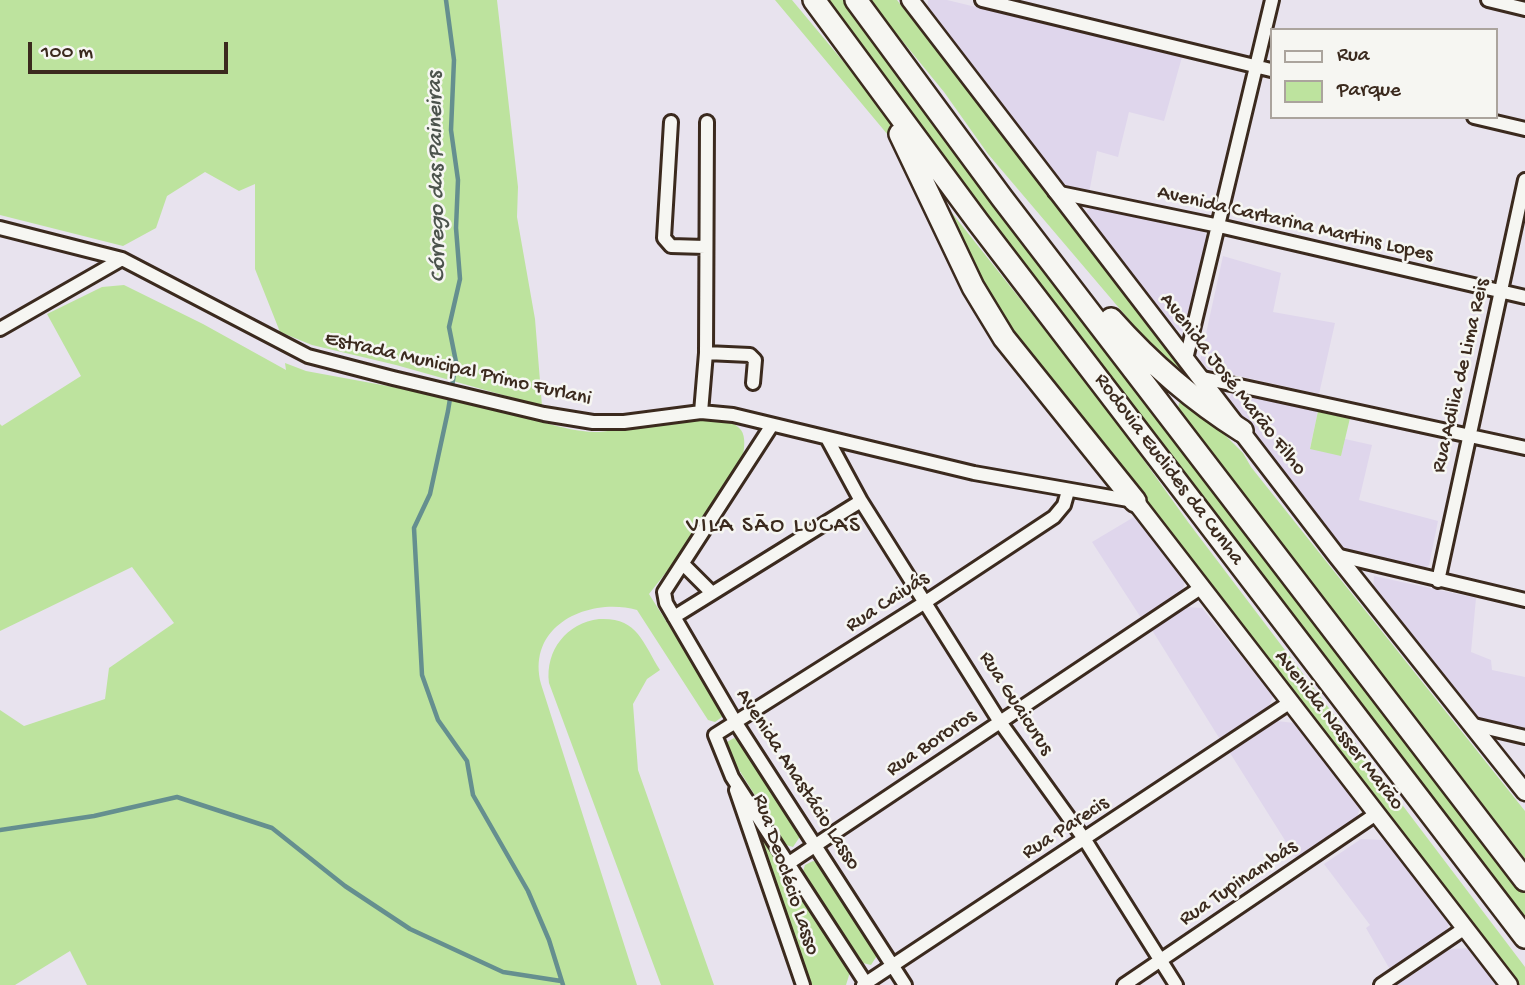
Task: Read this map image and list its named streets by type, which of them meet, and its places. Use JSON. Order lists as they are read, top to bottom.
{
  "streets": {
    "highway": ["Rodovia Euclides da Cunha"],
    "main road": ["Avenida José Marão Filho", "Avenida Nasser Marão"],
    "street": [
      "Avenida Cartarina Martins Lopes",
      "Estrada Municipal Primo Furlani",
      "Rua Adilia de Lima Reis",
      "Rua Caiuás",
      "Rua Guaicurus",
      "Rua Bororos",
      "Avenida Anastácio Lasso",
      "Rua Parecis",
      "Rua Deoclécio Lasso",
      "Rua Tupinambás"
    ]
  },
  "crossings": [
    ["Avenida Cartarina Martins Lopes", "Rua Adilia de Lima Reis"],
    ["Avenida Cartarina Martins Lopes", "Avenida José Marão Filho"],
    ["Estrada Municipal Primo Furlani", "Rua Caiuás"],
    ["Estrada Municipal Primo Furlani", "Rua Guaicurus"],
    ["Estrada Municipal Primo Furlani", "Avenida Nasser Marão"],
    ["Rua Caiuás", "Rua Guaicurus"],
    ["Rua Caiuás", "Avenida Anastácio Lasso"],
    ["Rua Caiuás", "Rua Deoclécio Lasso"],
    ["Rua Guaicurus", "Rua Bororos"],
    ["Rua Guaicurus", "Rua Parecis"],
    ["Rua Guaicurus", "Rua Tupinambás"],
    ["Avenida Nasser Marão", "Rua Bororos"],
    ["Avenida Nasser Marão", "Rua Parecis"],
    ["Avenida Nasser Marão", "Rua Tupinambás"],
    ["Rua Bororos", "Avenida Anastácio Lasso"],
    ["Avenida Anastácio Lasso", "Rua Parecis"]
  ],
  "districts": ["VILA SÃO LUCAS"],
  "water": ["Córrego das Paineiras"],
  "legend": ["Rua", "Parque"],
  "scale_bar": "100 m"
}
